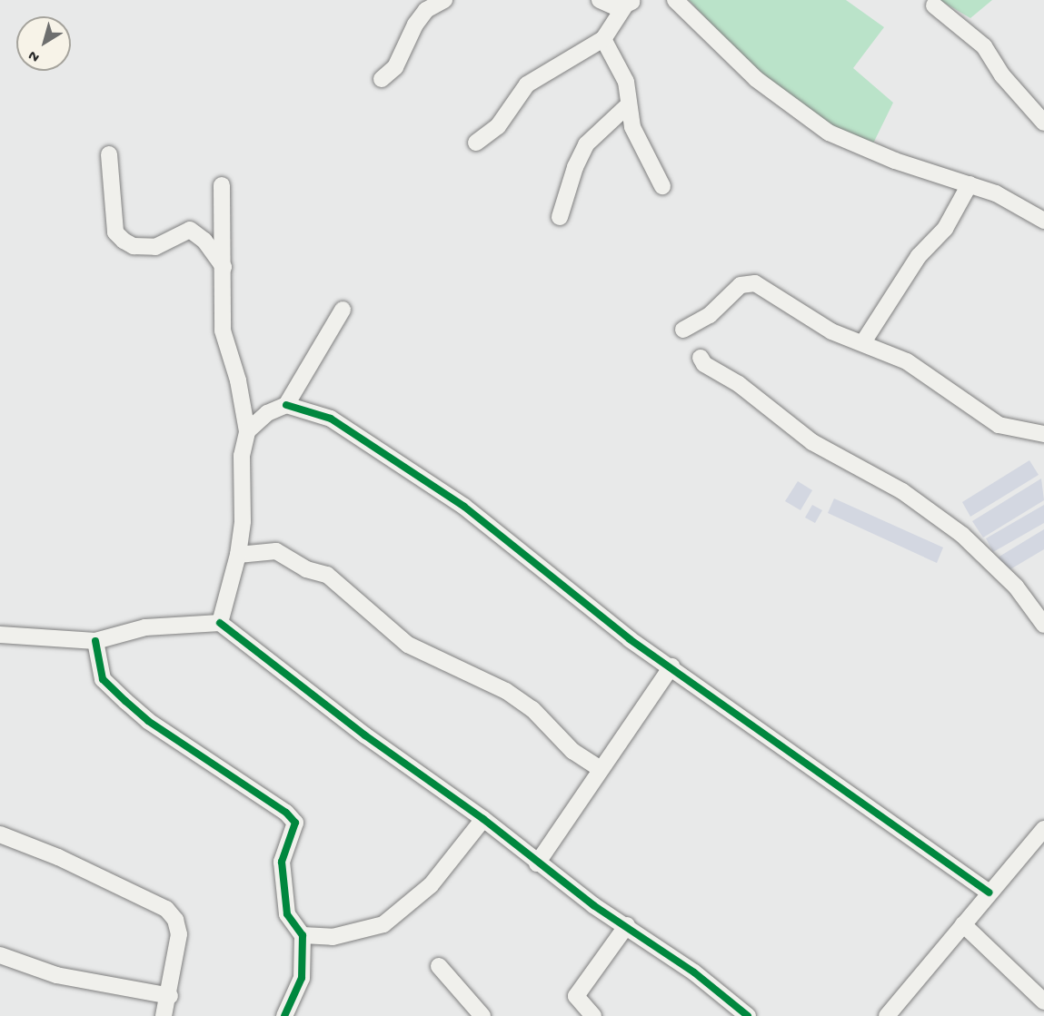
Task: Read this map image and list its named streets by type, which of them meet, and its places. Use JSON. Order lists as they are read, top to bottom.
{
  "north": "bottom left"
}
